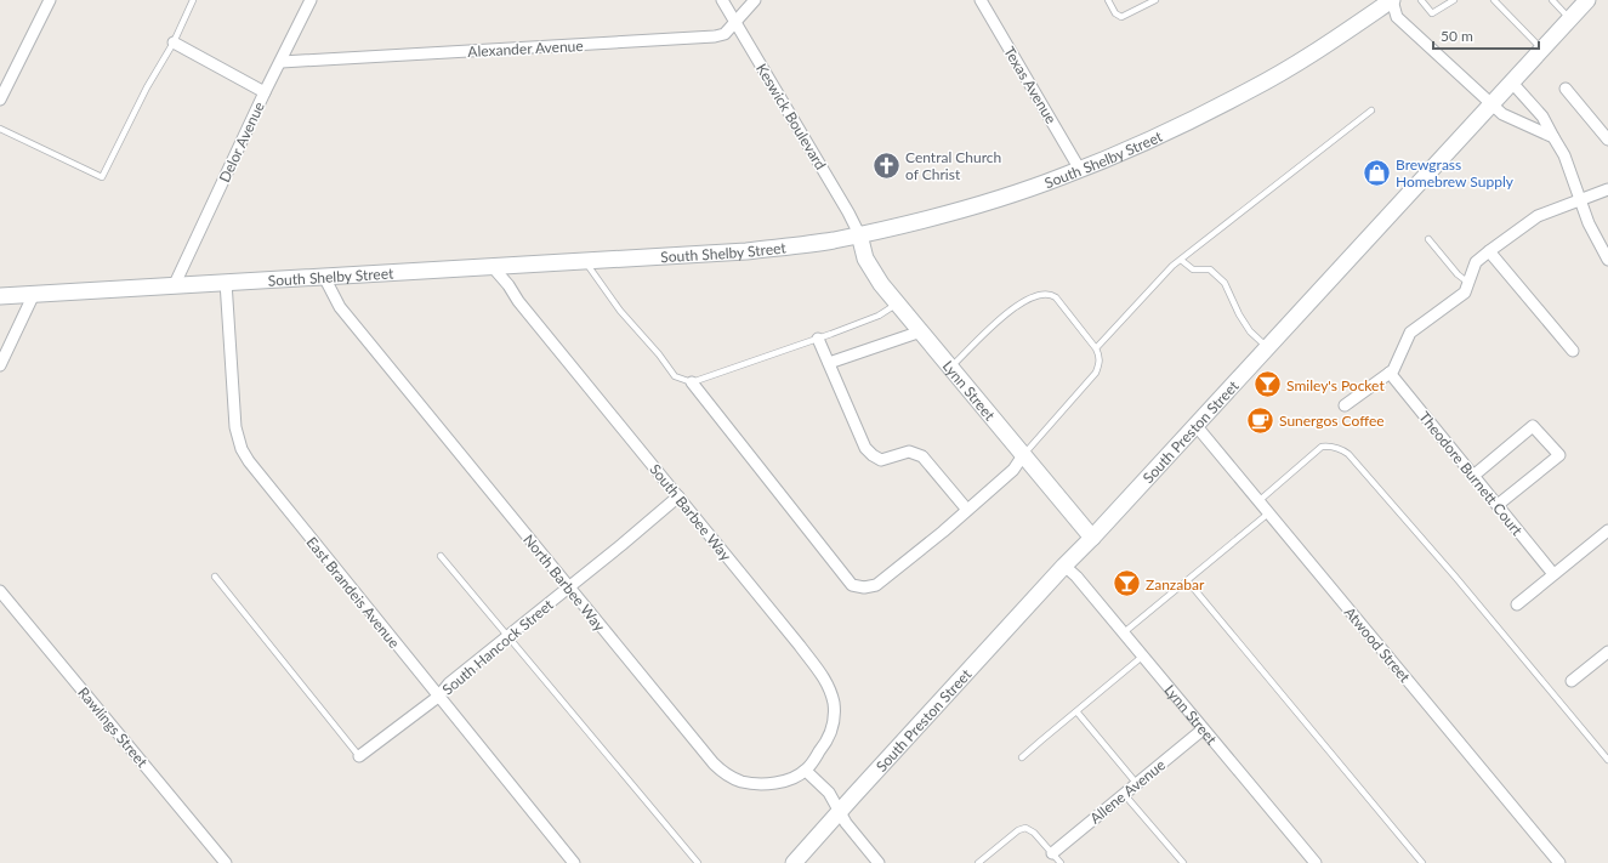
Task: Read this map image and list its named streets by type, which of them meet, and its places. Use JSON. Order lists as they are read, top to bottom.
{
  "streets": {
    "main road": ["South Shelby Street", "Lynn Street", "South Preston Street"],
    "street": [
      "Alexander Avenue",
      "Texas Avenue",
      "Keswick Boulevard",
      "Delor Avenue",
      "Theodore Burnett Court",
      "South Barbee Way",
      "North Barbee Way",
      "East Brandeis Avenue",
      "Atwood Street",
      "South Hancock Street",
      "Rawlings Street",
      "Allene Avenue"
    ]
  },
  "crossings": [
    ["Alexander Avenue", "Keswick Boulevard"],
    ["Alexander Avenue", "Delor Avenue"],
    ["Texas Avenue", "South Shelby Street"],
    ["Keswick Boulevard", "South Shelby Street"],
    ["Keswick Boulevard", "Lynn Street"],
    ["Delor Avenue", "South Shelby Street"],
    ["South Shelby Street", "Lynn Street"],
    ["South Shelby Street", "South Barbee Way"],
    ["South Shelby Street", "North Barbee Way"],
    ["South Shelby Street", "East Brandeis Avenue"],
    ["Lynn Street", "South Preston Street"],
    ["Lynn Street", "Allene Avenue"],
    ["South Preston Street", "Atwood Street"],
    ["South Barbee Way", "North Barbee Way"],
    ["South Barbee Way", "South Hancock Street"],
    ["North Barbee Way", "South Hancock Street"],
    ["East Brandeis Avenue", "South Hancock Street"]
  ],
  "places": {
    "church": ["Central Church of Christ"],
    "shop": ["Brewgrass Homebrew Supply"],
    "bar": ["Smiley's Pocket", "Zanzabar"],
    "cafe": ["Sunergos Coffee"]
  },
  "scale_bar": "50 m"
}
